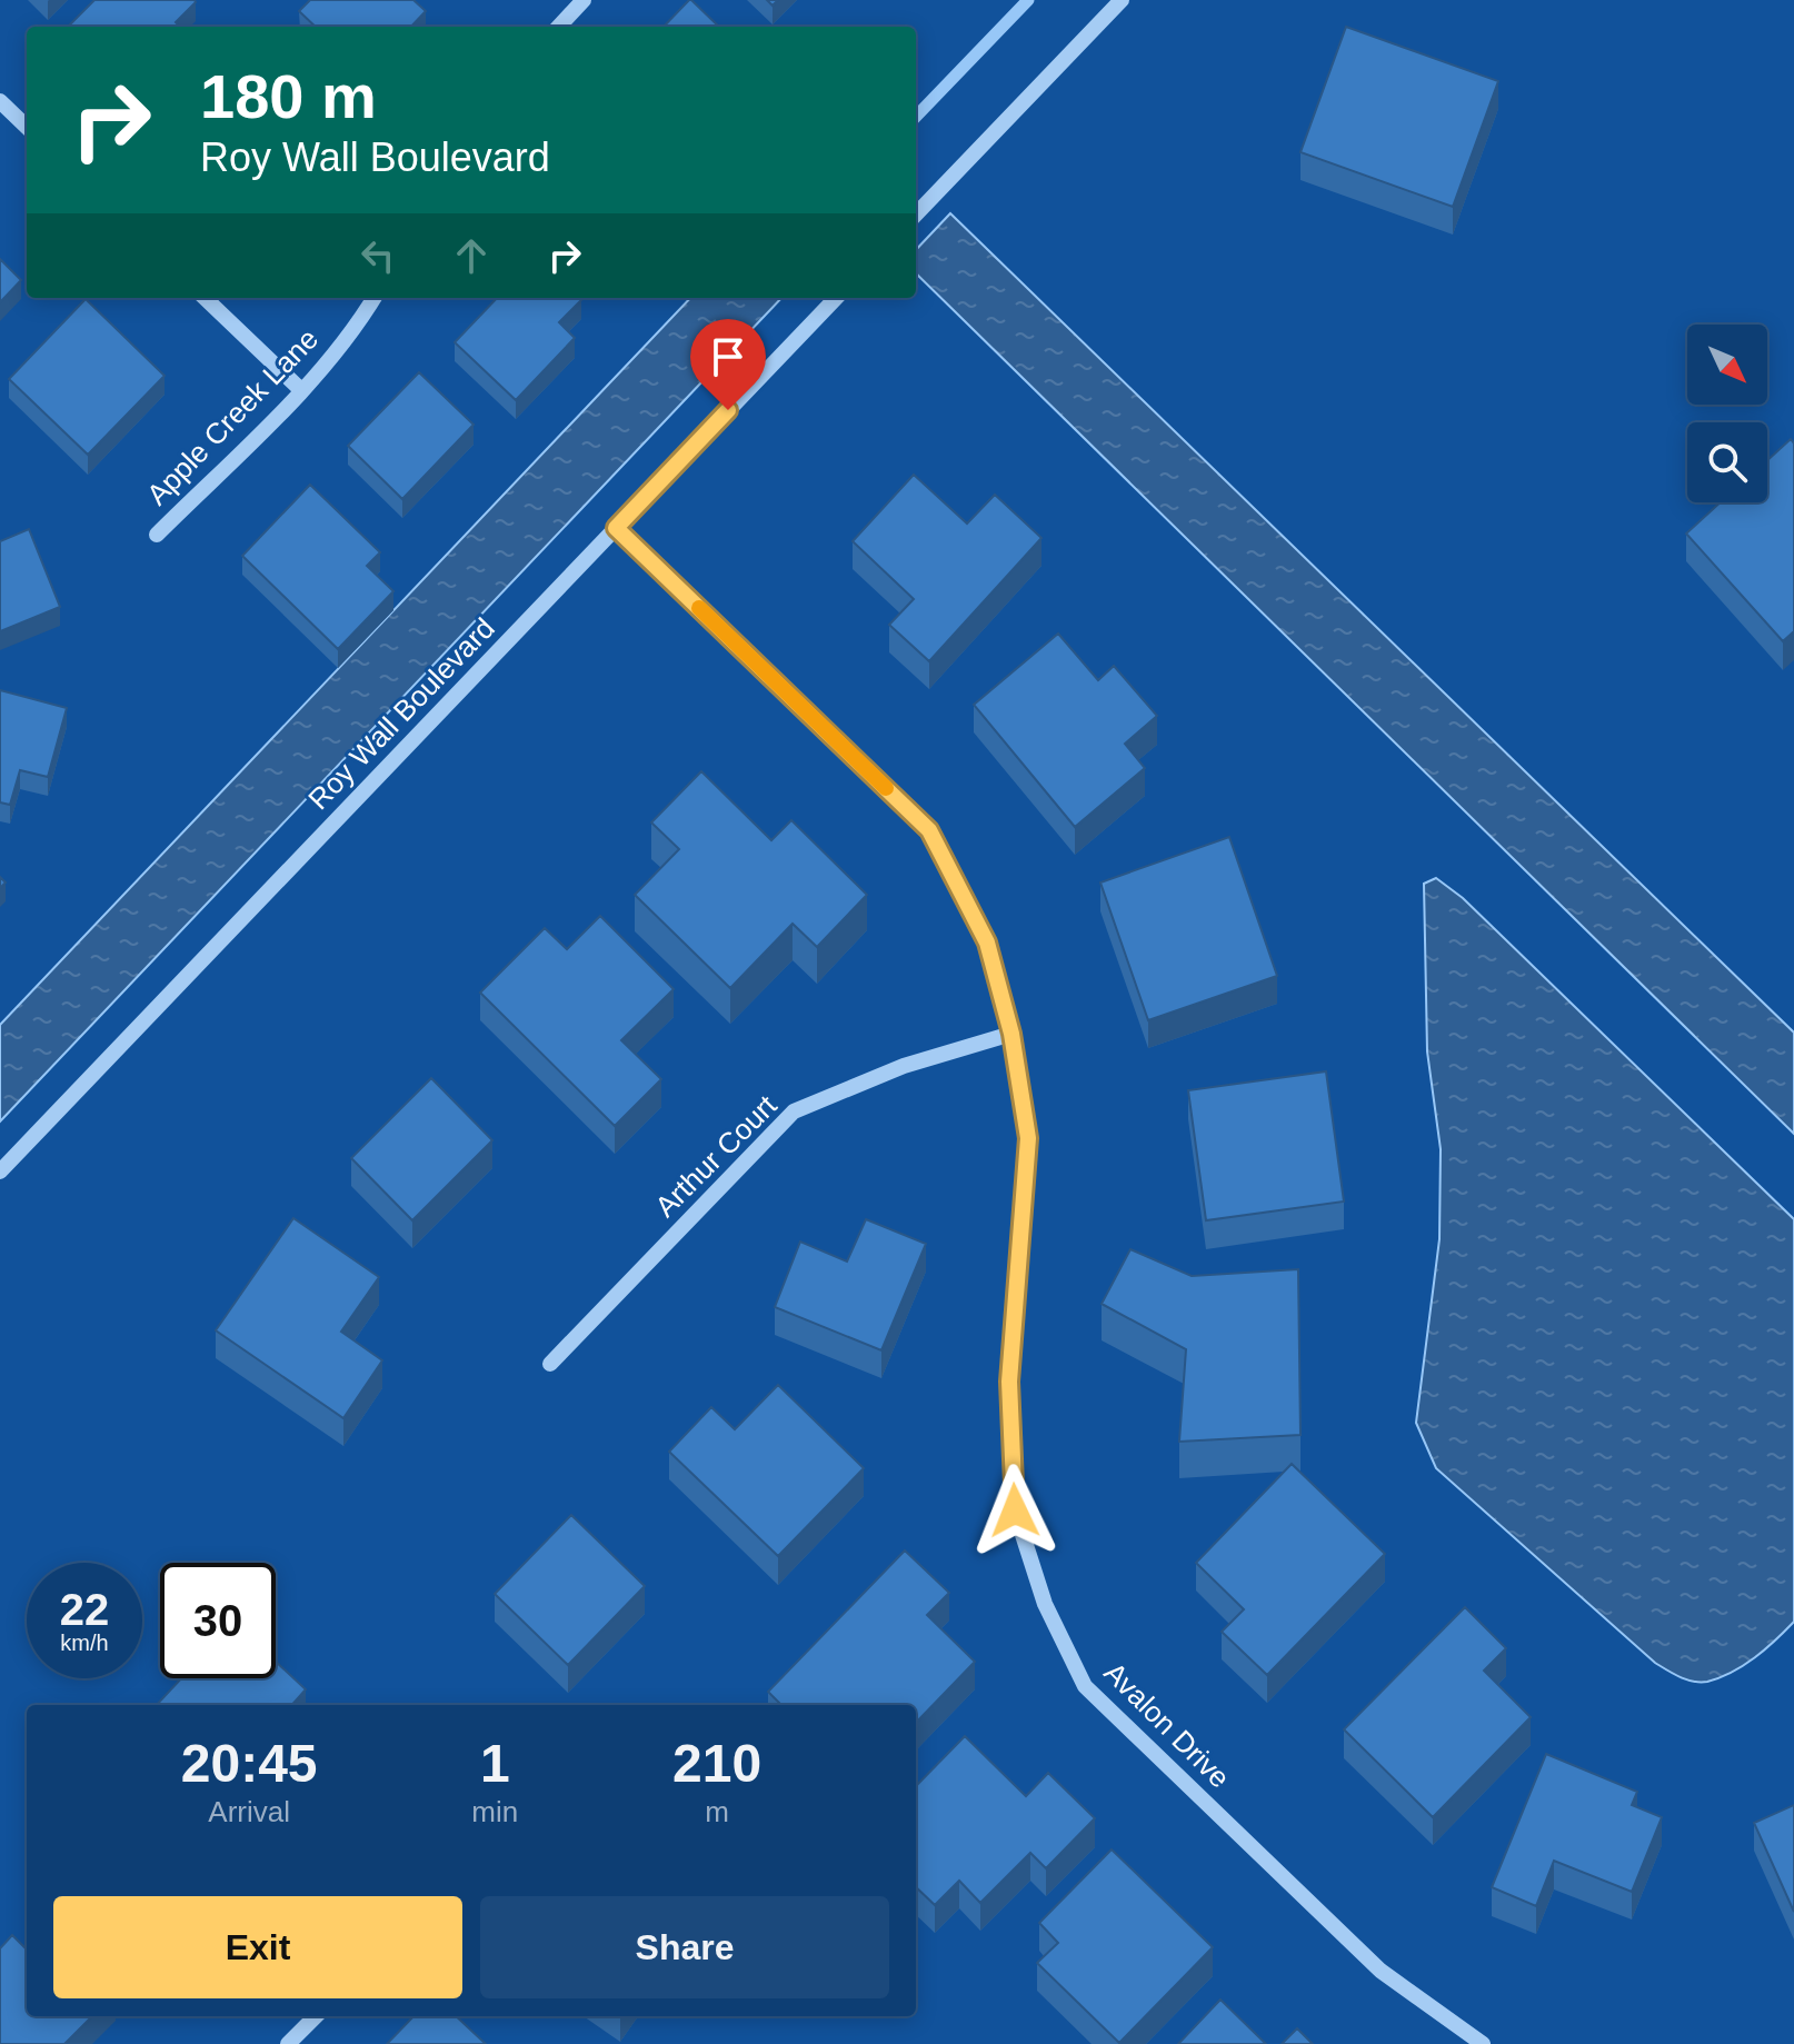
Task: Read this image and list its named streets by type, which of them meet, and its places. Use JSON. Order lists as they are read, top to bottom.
{
  "streets": {
    "street": [
      "Apple Creek Lane",
      "Roy Wall Boulevard",
      "Arthur Court",
      "Avalon Drive"
    ]
  },
  "crossings": [
    ["Roy Wall Boulevard", "Avalon Drive"],
    ["Arthur Court", "Avalon Drive"]
  ],
  "north": "bottom right",
  "page": {
    "turn": ["180 m", "Roy Wall Boulevard"],
    "speed": "22 km/h",
    "limit": "30",
    "eta": [
      "20:45",
      "Arrival",
      "1",
      "min",
      "210",
      "m"
    ],
    "buttons": ["Exit", "Share"]
  }
}
